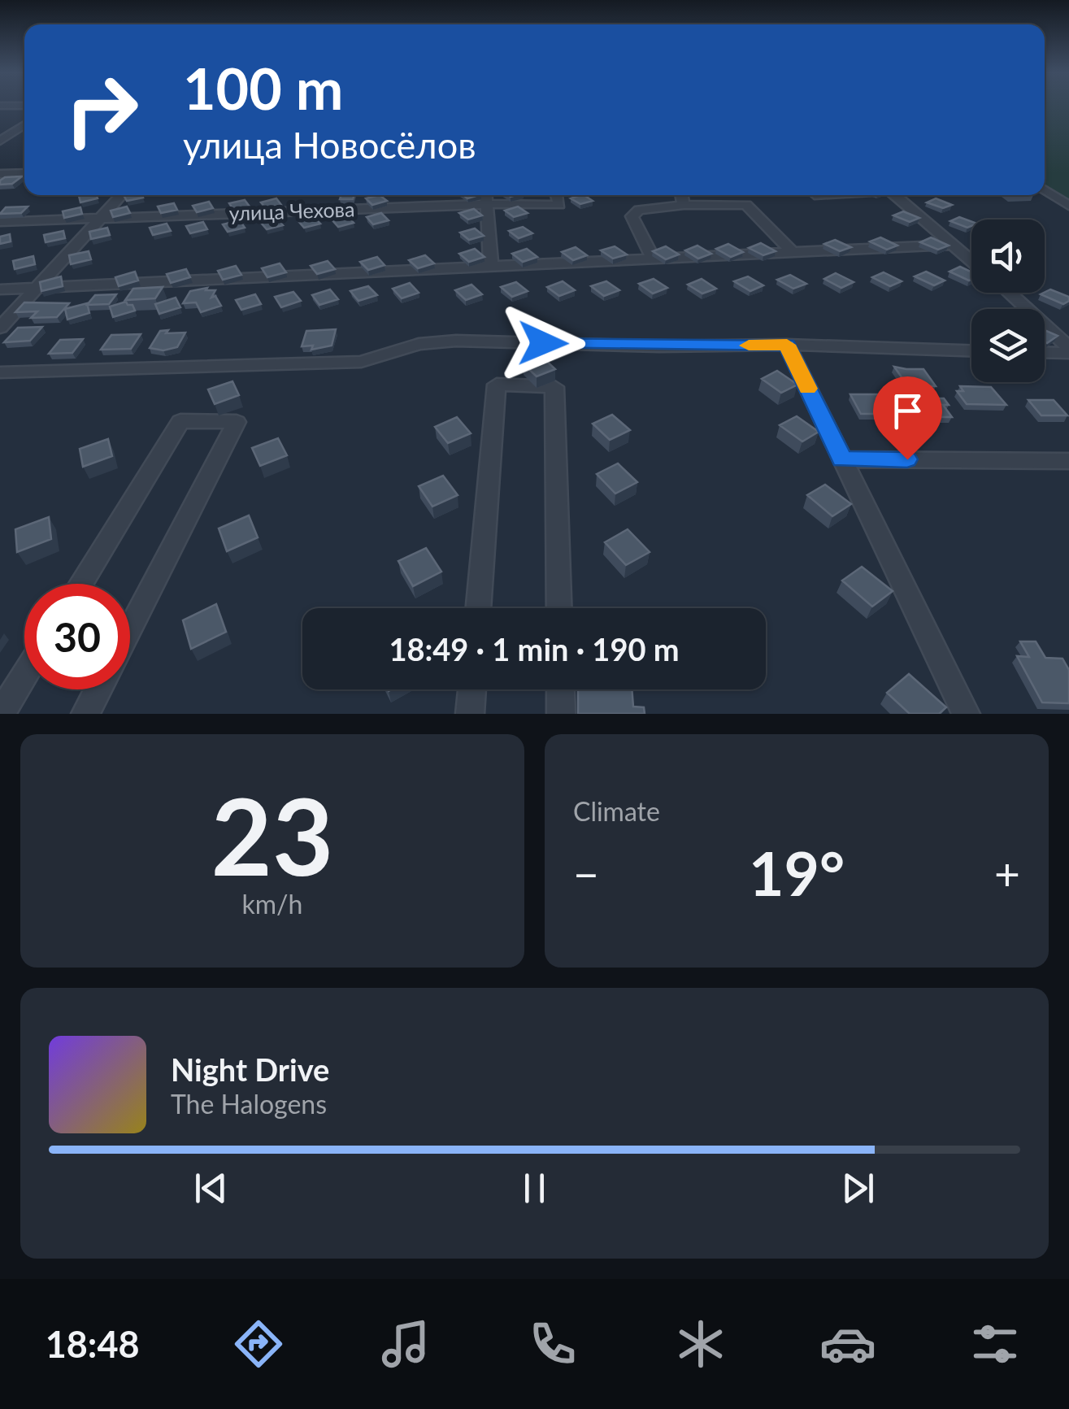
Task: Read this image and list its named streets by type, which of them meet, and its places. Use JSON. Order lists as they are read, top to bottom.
{
  "streets": {
    "street": ["улица Чехова"]
  },
  "page": {
    "turn": ["100 m", "улица Новосёлов"],
    "limit": "30",
    "trip": "18:49 · 1 min · 190 m",
    "tile": [
      ["23", "km/h"],
      "Climate"
    ],
    "heat": ["−", "19°", "+"],
    "song": ["Night Drive", "The Halogens"],
    "tabs": "18:48"
  }
}
